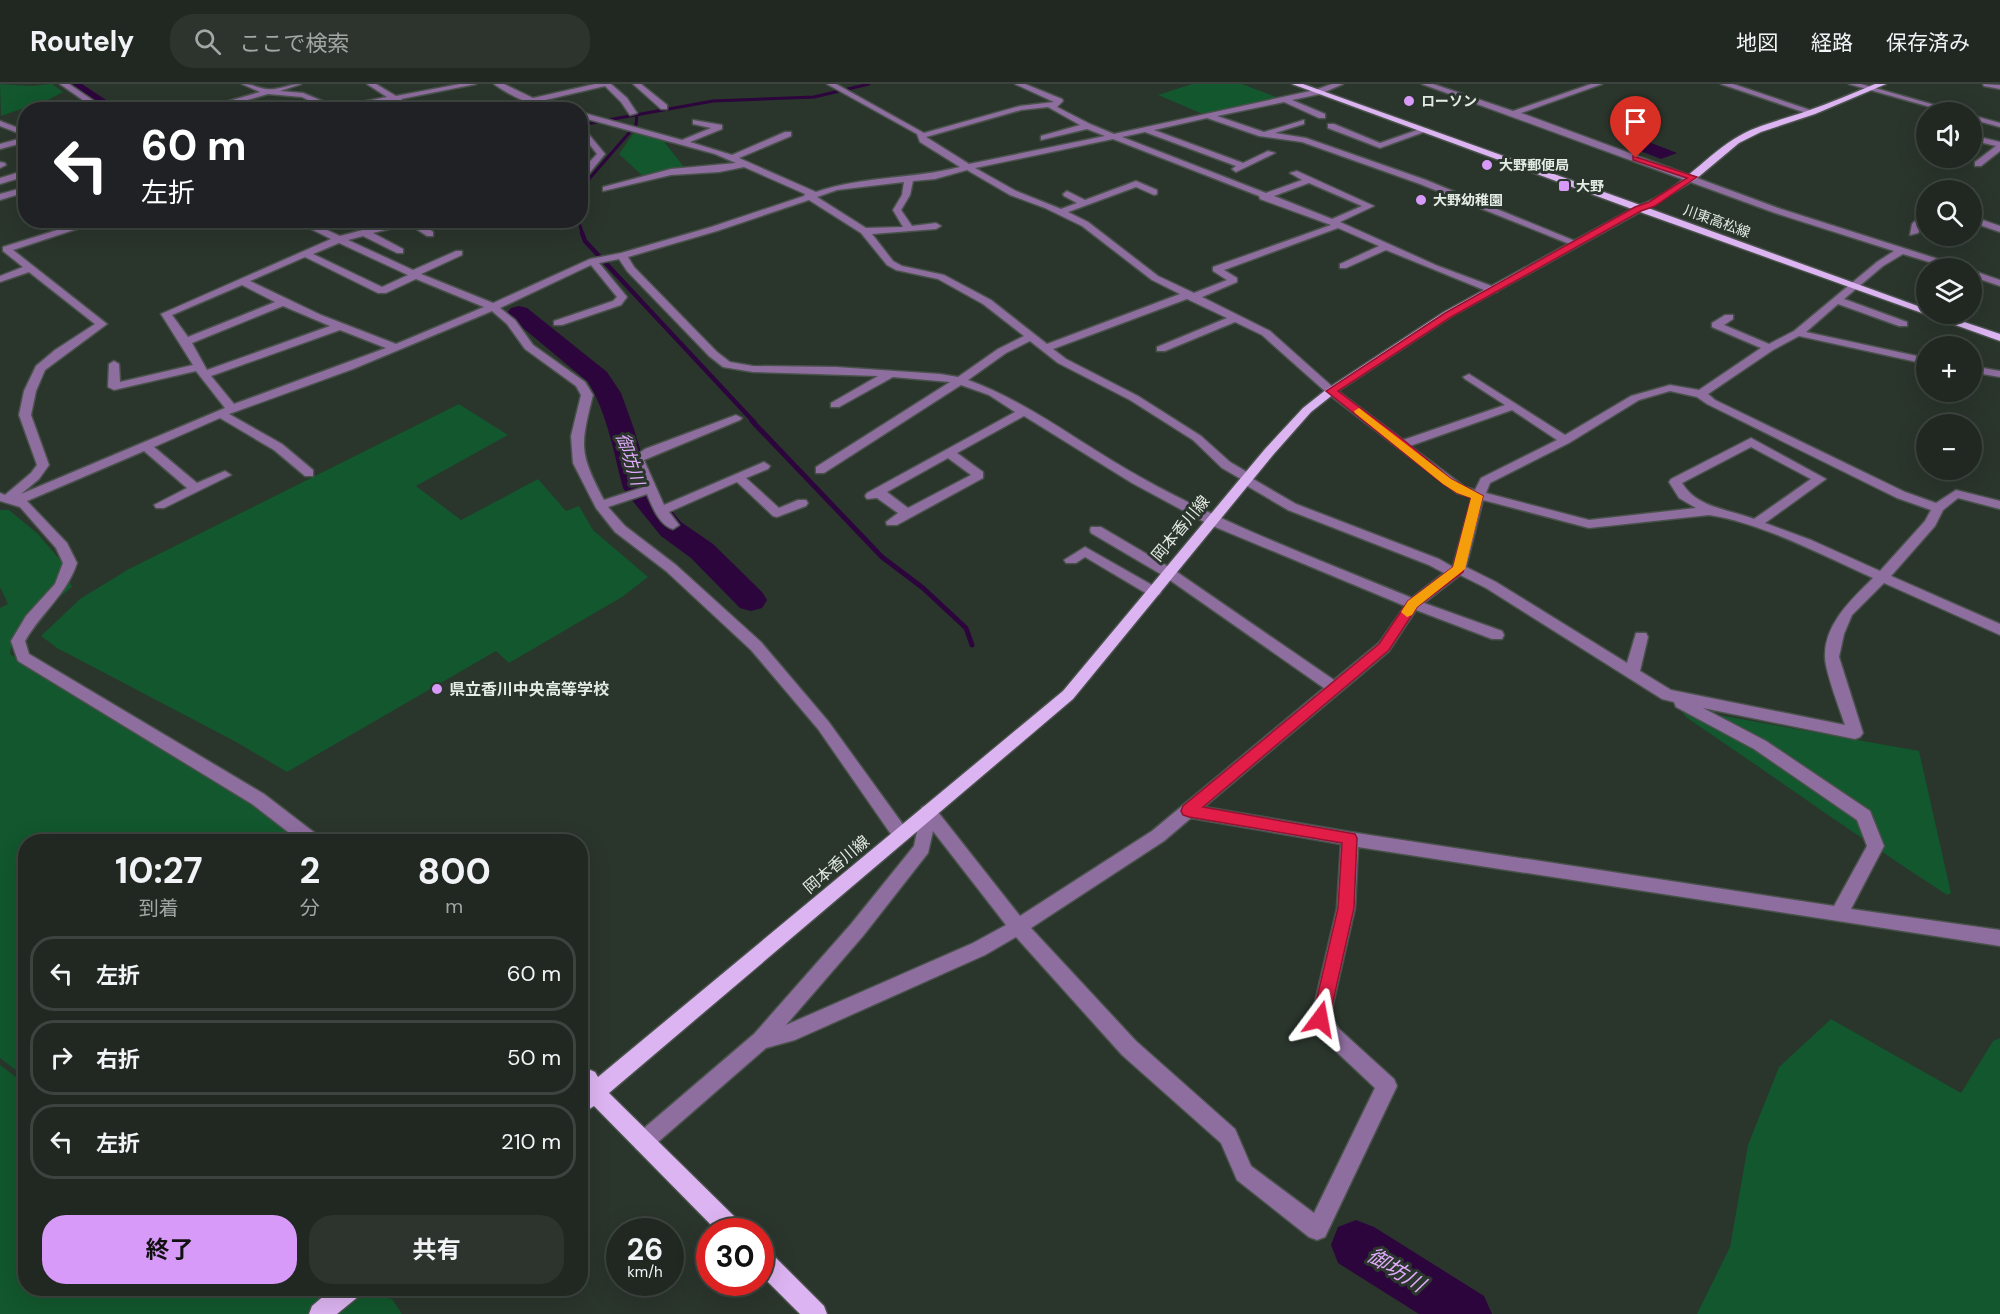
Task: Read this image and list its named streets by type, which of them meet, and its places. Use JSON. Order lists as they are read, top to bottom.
{
  "streets": {
    "main road": ["川東高松線", "岡本香川線"]
  },
  "crossings": [
    ["川東高松線", "岡本香川線"]
  ],
  "water": ["御坊川"],
  "places": {
    "other": [
      "ローソン",
      "大野郵便局",
      "大野幼稚園",
      "県立香川中央高等学校"
    ],
    "transit": ["大野"]
  },
  "page": {
    "header": "Routely",
    "search": "ここで検索",
    "nav": ["地図", "経路", "保存済み"],
    "map_buttons": ["+", "−"],
    "turn": ["60 m", "左折"],
    "eta": [
      "10:27",
      "到着",
      "2",
      "分",
      "800",
      "m"
    ],
    "list": [
      {
        "name": "左折",
        "value": "60 m"
      },
      {
        "name": "右折",
        "value": "50 m"
      },
      {
        "name": "左折",
        "value": "210 m"
      }
    ],
    "buttons": ["終了", "共有"],
    "speed": "26 km/h",
    "limit": "30"
  }
}
